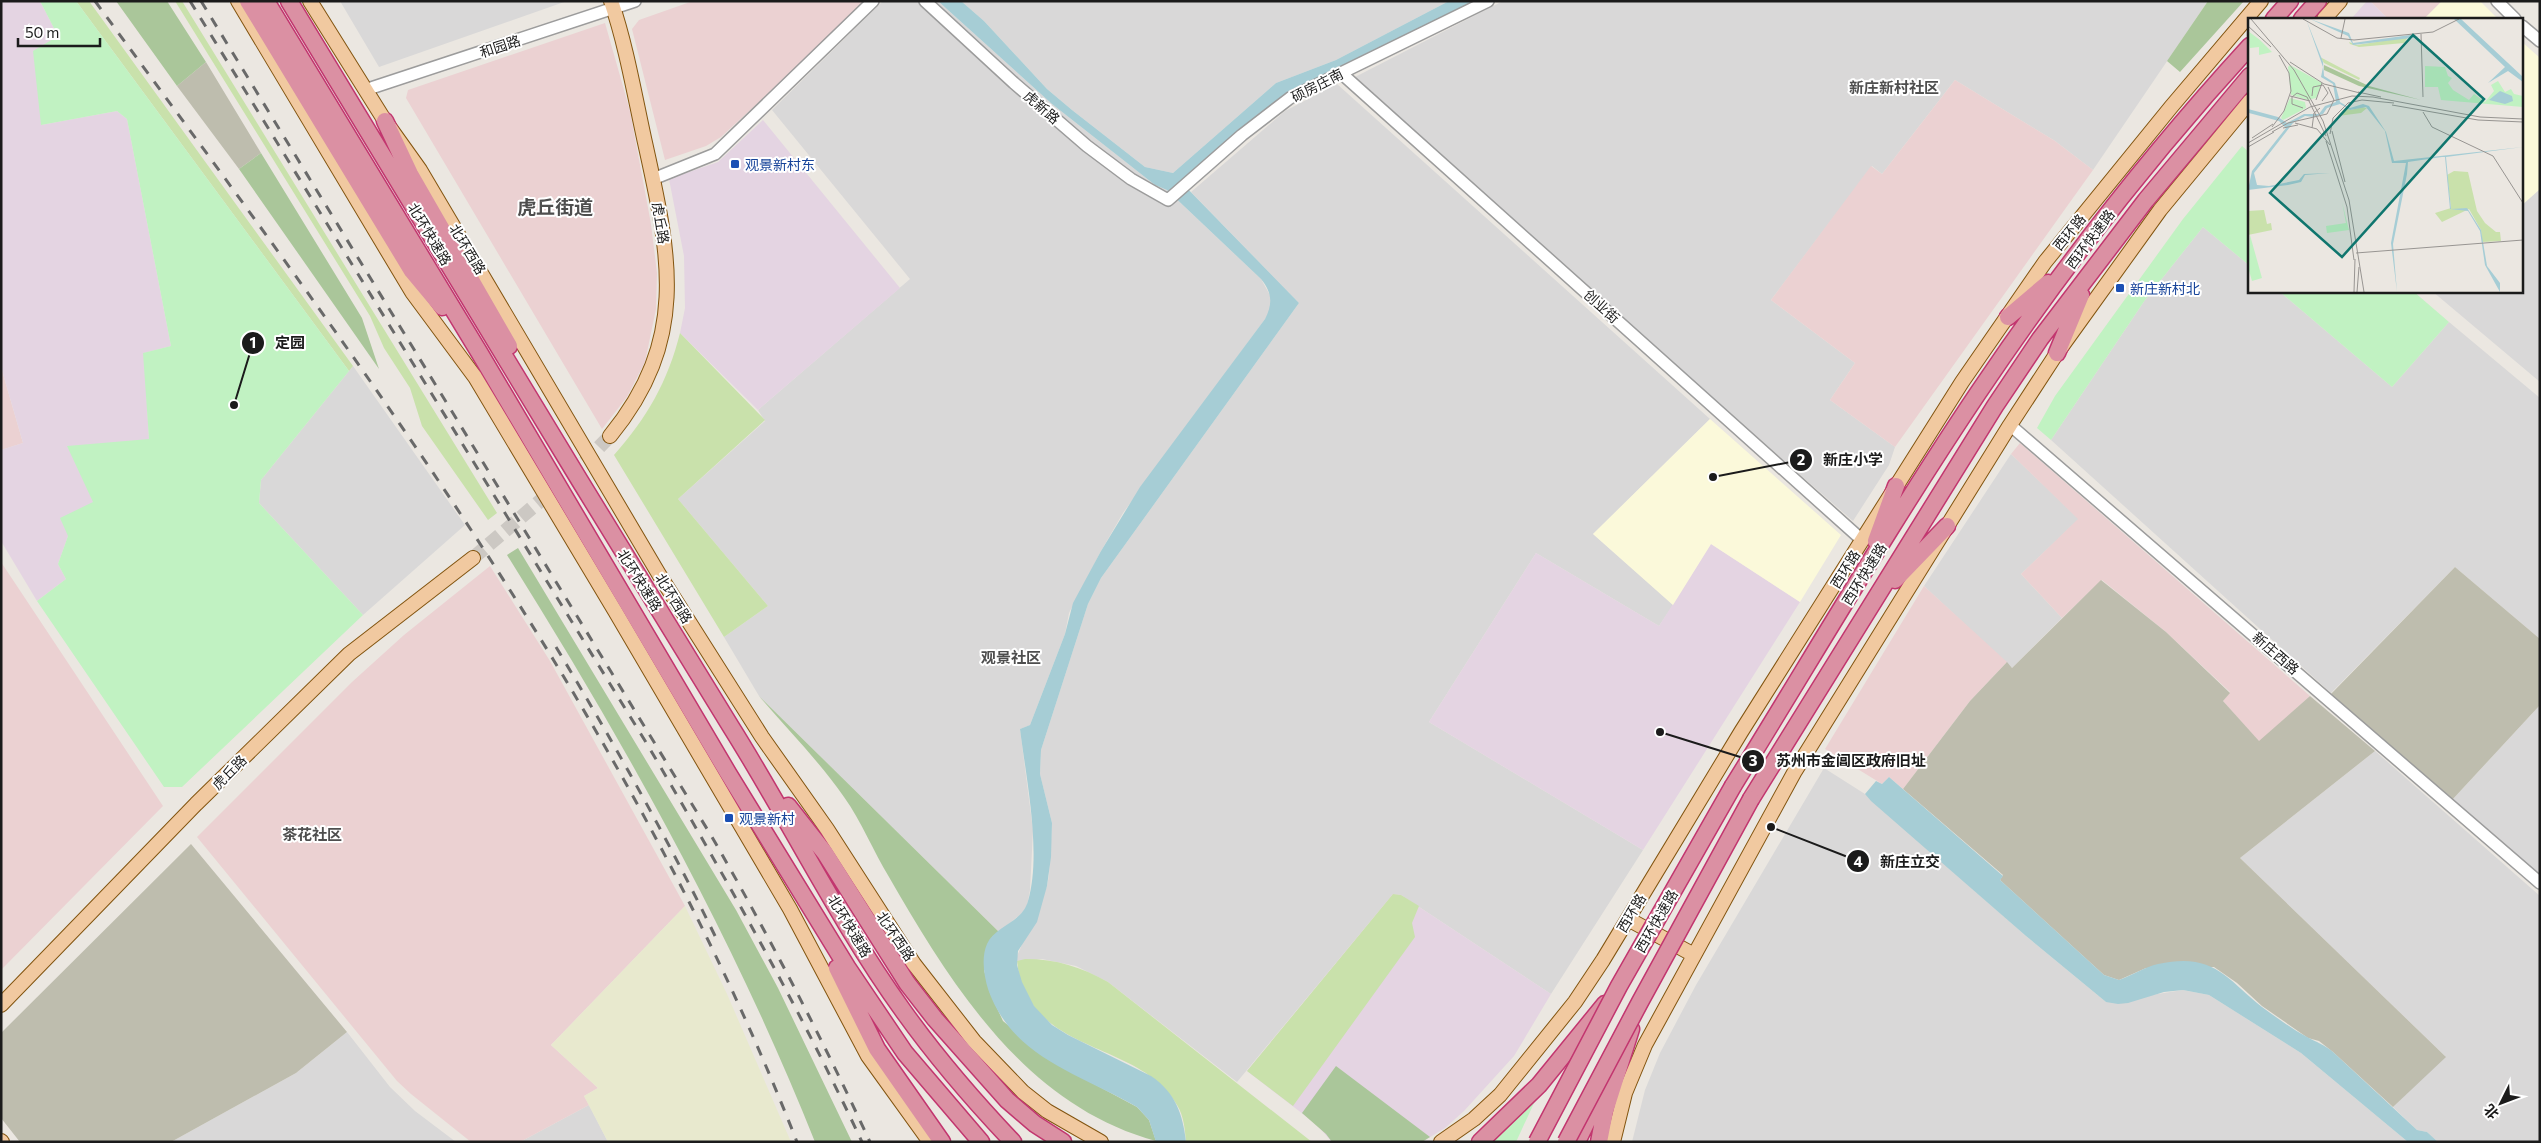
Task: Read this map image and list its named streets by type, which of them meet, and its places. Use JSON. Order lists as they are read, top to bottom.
{
  "streets": {
    "highway": ["北环快速路", "西环快速路"],
    "main road": ["虎丘路", "西环路", "北环西路"],
    "street": [
      "和园路",
      "硕房庄南",
      "虎新路",
      "创业街",
      "新庄西路"
    ]
  },
  "crossings": [
    ["和园路", "虎丘路"],
    ["和园路", "北环西路"],
    ["硕房庄南", "虎新路"],
    ["硕房庄南", "创业街"],
    ["西环路", "创业街"]
  ],
  "districts": [
    "新庄新村社区",
    "虎丘街道",
    "观景社区",
    "茶花社区"
  ],
  "places": {
    "transit": ["观景新村东", "新庄新村北", "观景新村"],
    "other": [
      "定园",
      "新庄小学",
      "苏州市金阊区政府旧址",
      "新庄立交"
    ]
  },
  "scale_bar": "50 m",
  "north": "bottom left"
}
